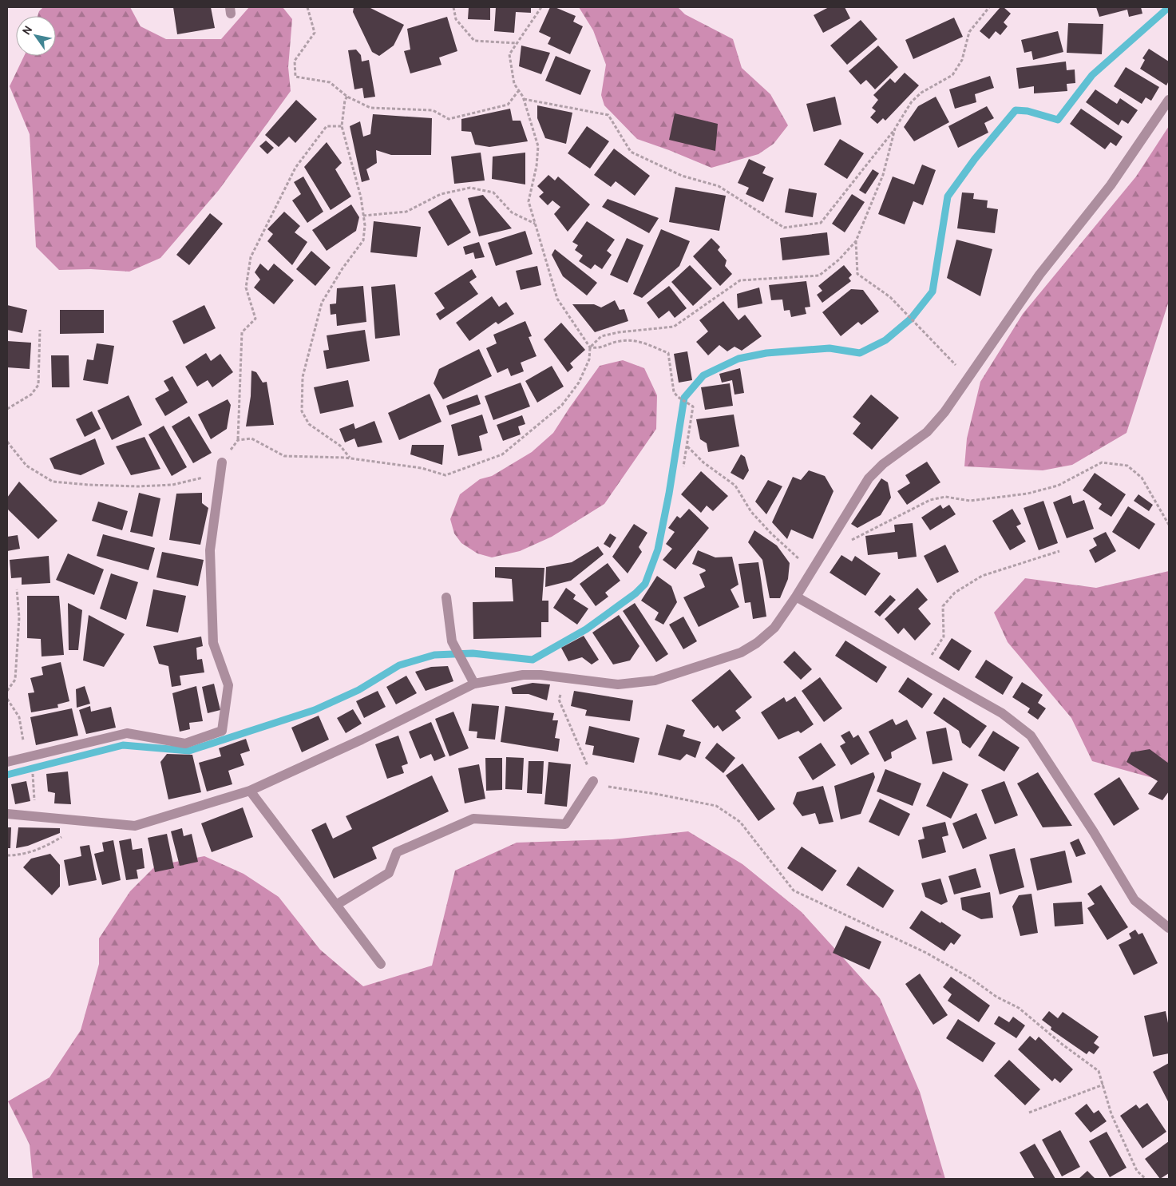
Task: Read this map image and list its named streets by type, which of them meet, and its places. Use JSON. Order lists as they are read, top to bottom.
{
  "north": "top left"
}
